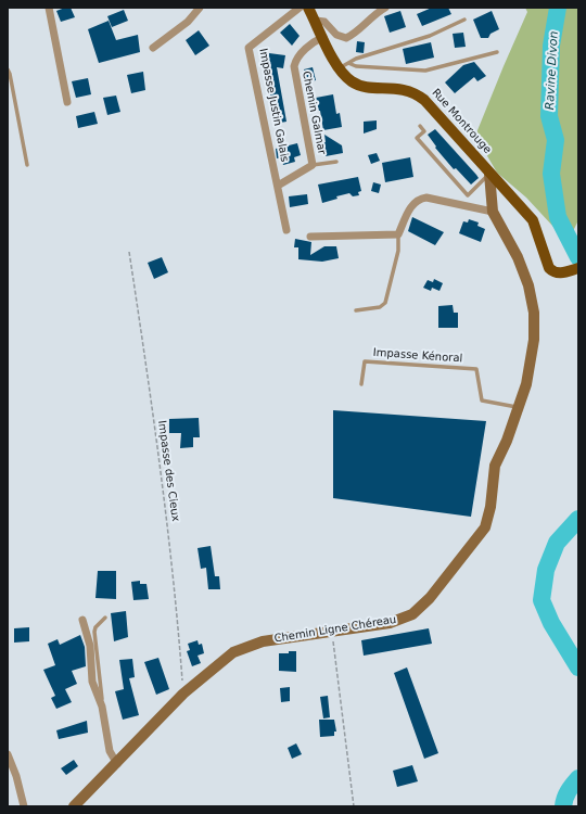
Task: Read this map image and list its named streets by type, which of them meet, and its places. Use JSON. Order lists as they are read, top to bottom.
{
  "streets": {
    "main road": ["Rue Montrouge"],
    "street": ["Impasse Justin Galais", "Chemin Galmar", "Chemin Ligne Chéreau"],
    "lane": ["Impasse Kénoral"],
    "path": ["Impasse des Cieux"]
  },
  "crossings": [
    ["Impasse Justin Galais", "Chemin Galmar"],
    ["Chemin Galmar", "Rue Montrouge"],
    ["Rue Montrouge", "Chemin Ligne Chéreau"],
    ["Impasse Kénoral", "Chemin Ligne Chéreau"],
    ["Impasse des Cieux", "Chemin Ligne Chéreau"]
  ],
  "water": ["Ravine Divon"]
}
